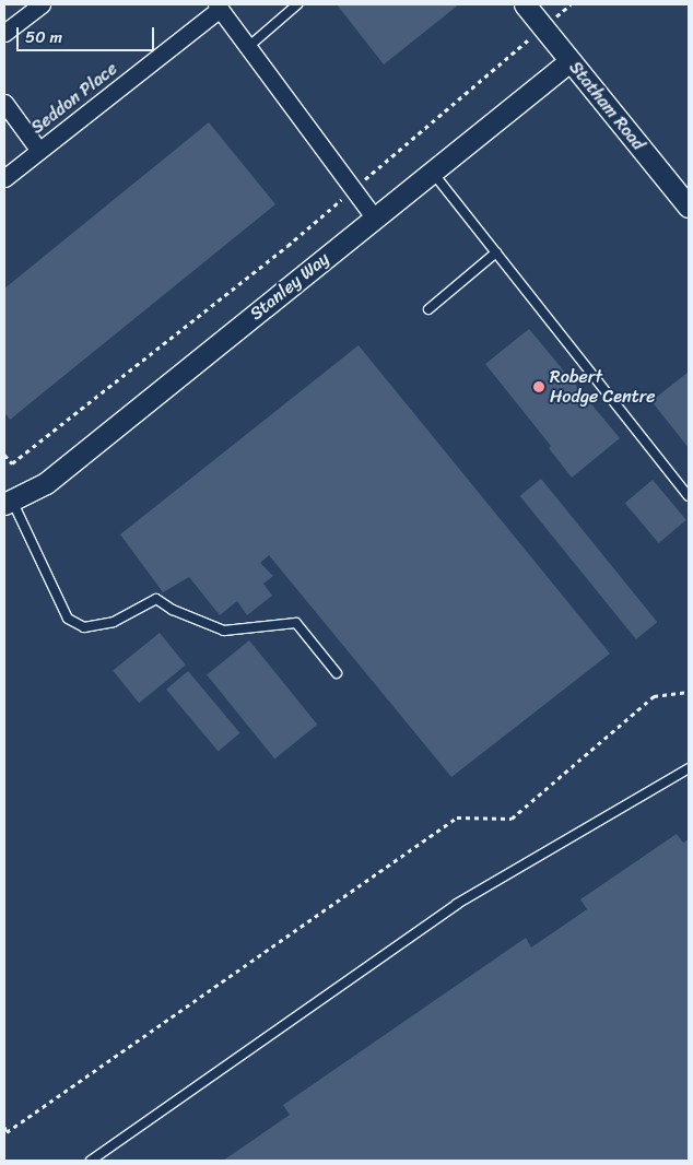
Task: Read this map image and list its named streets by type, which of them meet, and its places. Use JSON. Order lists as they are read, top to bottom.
{
  "streets": {
    "street": ["Seddon Place", "Statham Road", "Stanley Way"]
  },
  "crossings": [
    ["Seddon Place", "Stanley Way"],
    ["Statham Road", "Stanley Way"]
  ],
  "places": ["Robert Hodge Centre"],
  "scale_bar": "50 m"
}
